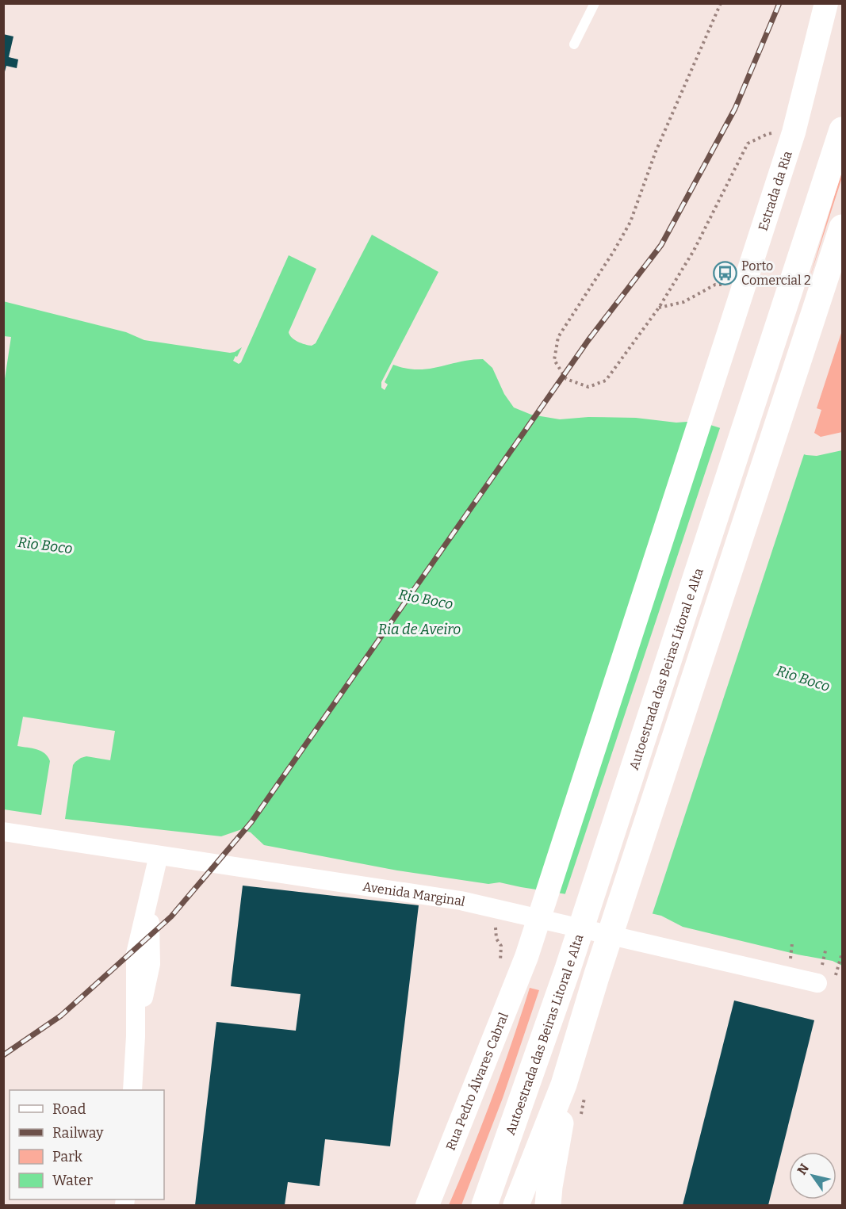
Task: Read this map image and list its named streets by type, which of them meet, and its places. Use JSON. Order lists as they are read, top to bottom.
{
  "streets": {
    "highway": ["Autoestrada das Beiras Litoral e Alta"],
    "street": ["Estrada da Ria", "Avenida Marginal", "Rua Pedro Álvares Cabral"]
  },
  "crossings": [
    ["Estrada da Ria", "Rua Pedro Álvares Cabral"]
  ],
  "water": ["Rio Boco", "Ria de Aveiro"],
  "places": {
    "bus stop": ["Porto Comercial 2"]
  },
  "legend": [
    "Road",
    "Railway",
    "Park",
    "Water"
  ],
  "north": "top left"
}
